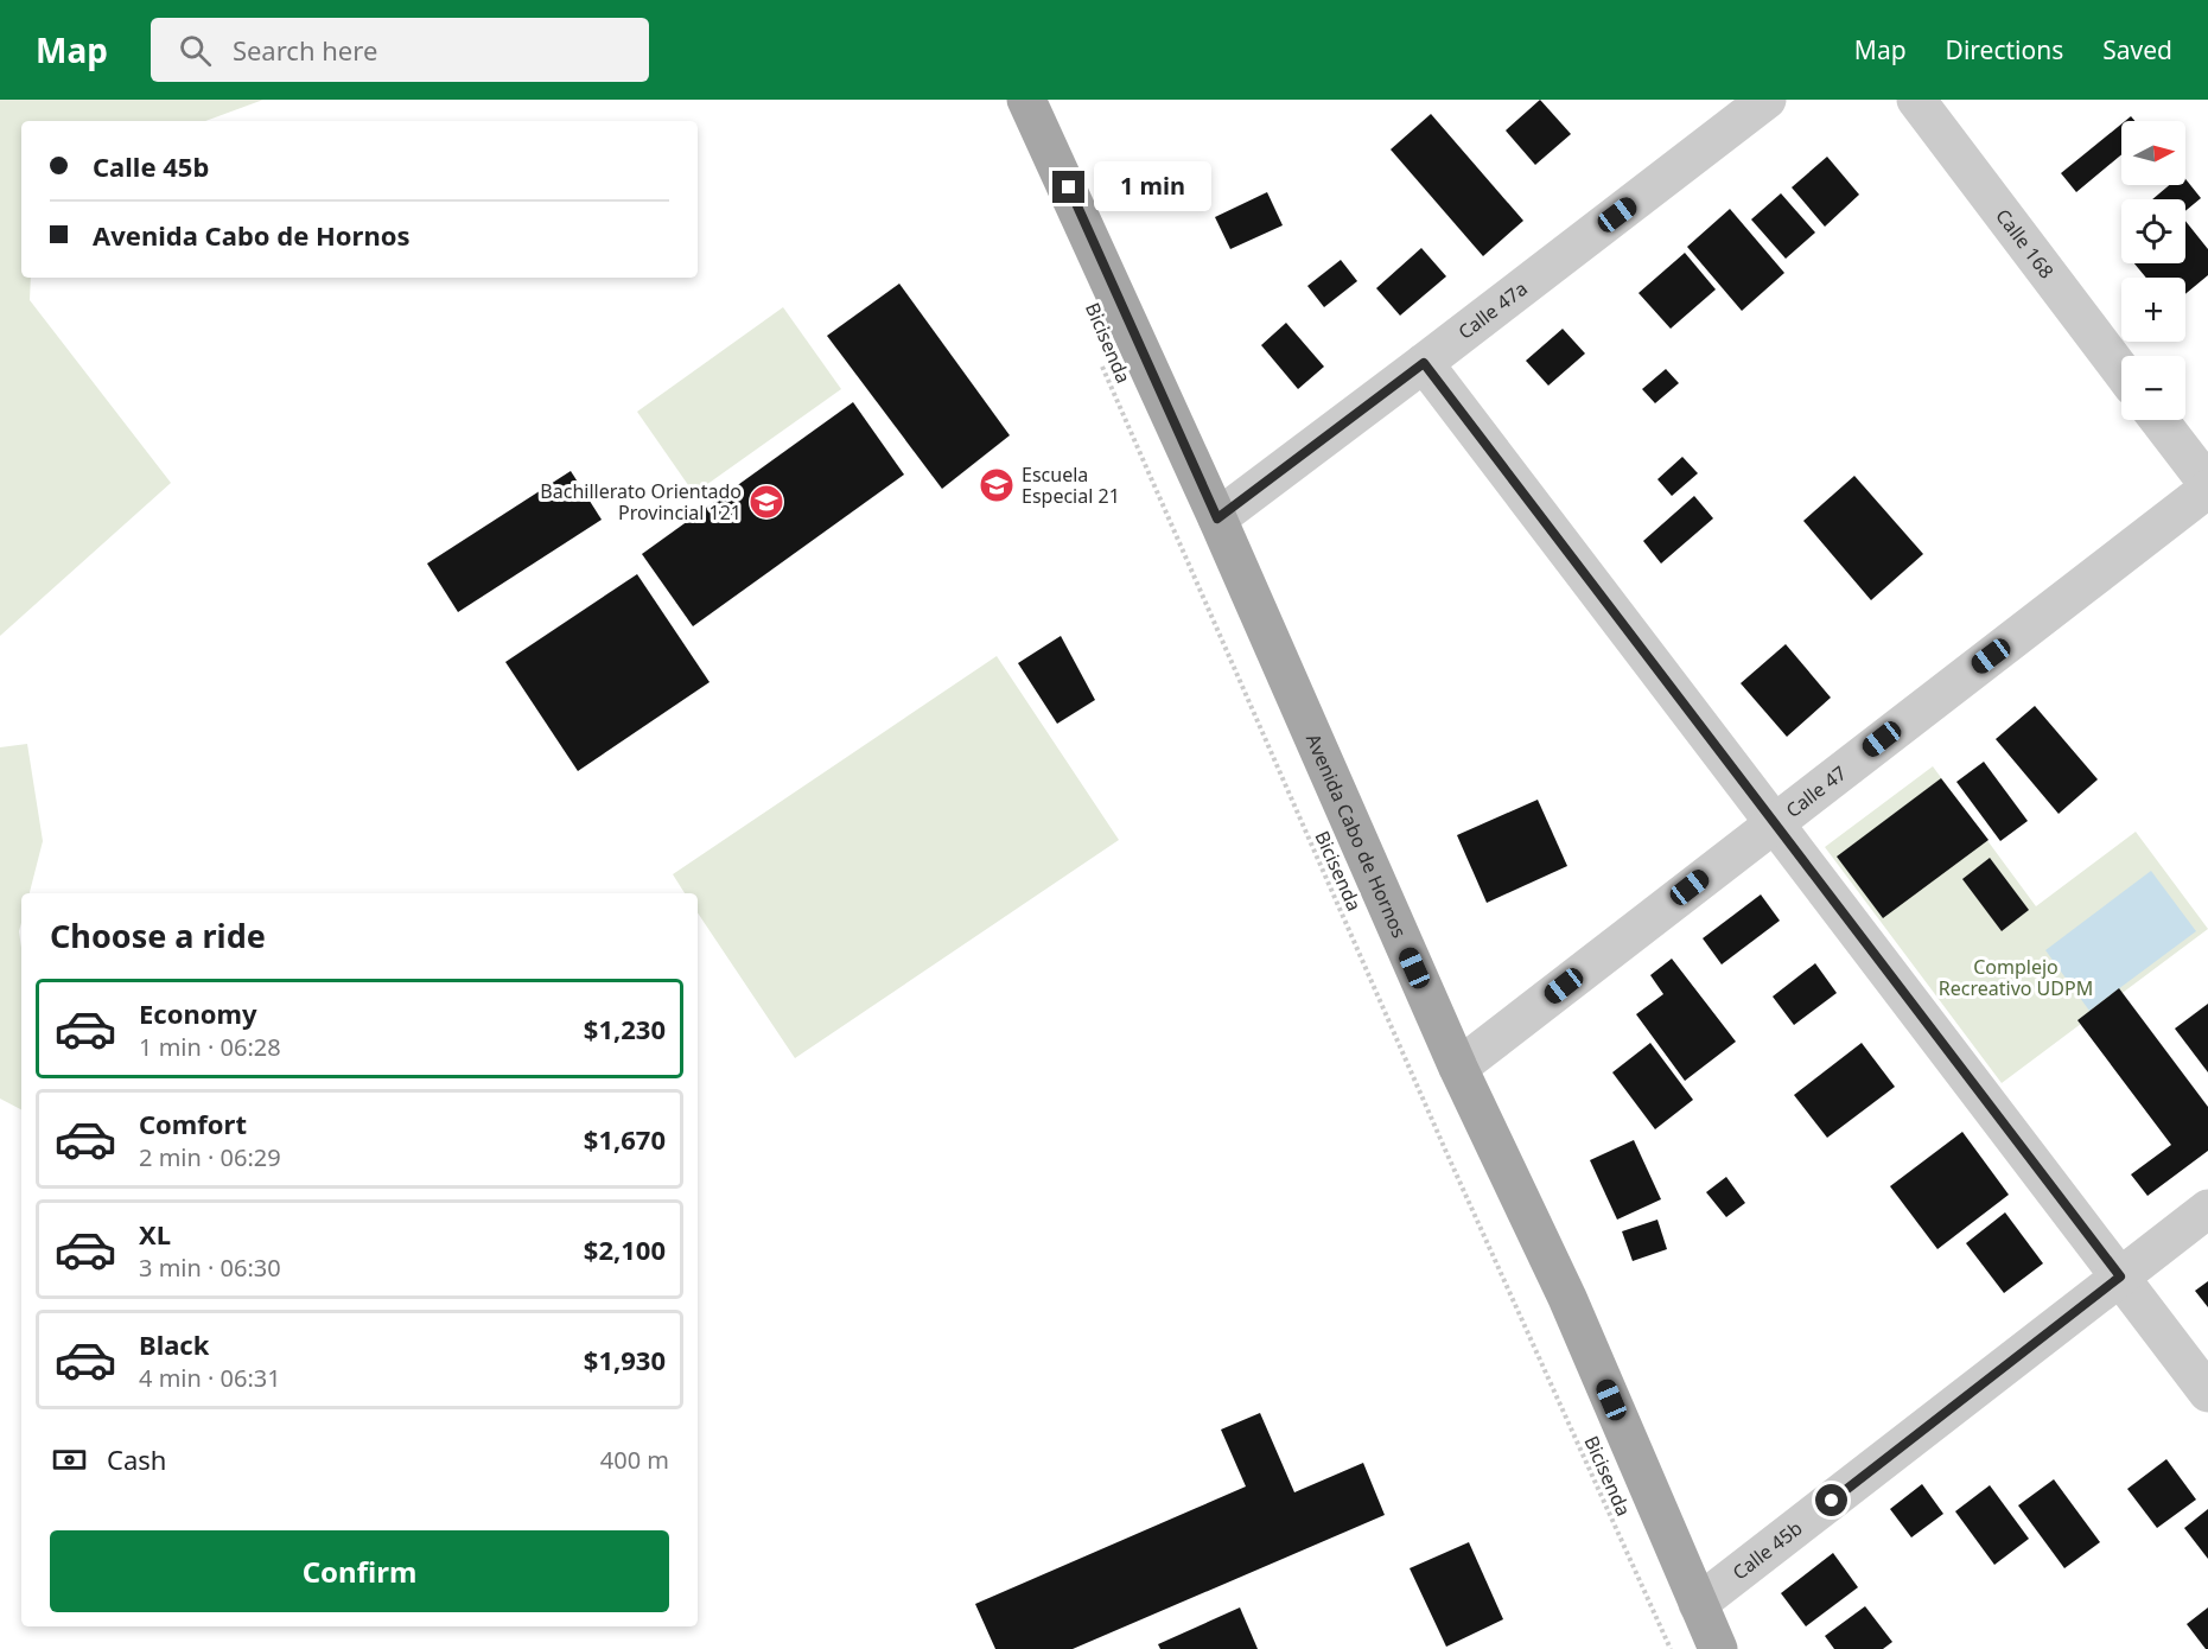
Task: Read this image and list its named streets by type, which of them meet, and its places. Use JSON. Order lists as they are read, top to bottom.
{
  "streets": {
    "main road": ["Avenida Cabo de Hornos"],
    "street": [
      "Calle 168",
      "Calle 47a",
      "Calle 47",
      "Calle 45b"
    ],
    "path": ["Bicisenda"]
  },
  "crossings": [
    ["Calle 47a", "Avenida Cabo de Hornos"],
    ["Calle 47", "Avenida Cabo de Hornos"],
    ["Avenida Cabo de Hornos", "Calle 45b"]
  ],
  "parks": ["Complejo Recreativo UDPM"],
  "places": {
    "school or university": ["Escuela Especial 21", "Bachillerato Orientado Provincial 121"]
  },
  "north": "right",
  "page": {
    "header": "Map",
    "search": "Search here",
    "nav": ["Map", "Directions", "Saved"],
    "map_buttons": ["+", "−"],
    "banner": ["Calle 45b", "Avenida Cabo de Hornos"],
    "bubble": "1 min",
    "heading": "Choose a ride",
    "list": [
      {
        "name": "Economy",
        "note": "1 min · 06:28",
        "value": "$1,230"
      },
      {
        "name": "Comfort",
        "note": "2 min · 06:29",
        "value": "$1,670"
      },
      {
        "name": "XL",
        "note": "3 min · 06:30",
        "value": "$2,100"
      },
      {
        "name": "Black",
        "note": "4 min · 06:31",
        "value": "$1,930"
      }
    ],
    "pay": ["Cash", "400 m"],
    "buttons": "Confirm"
  }
}
